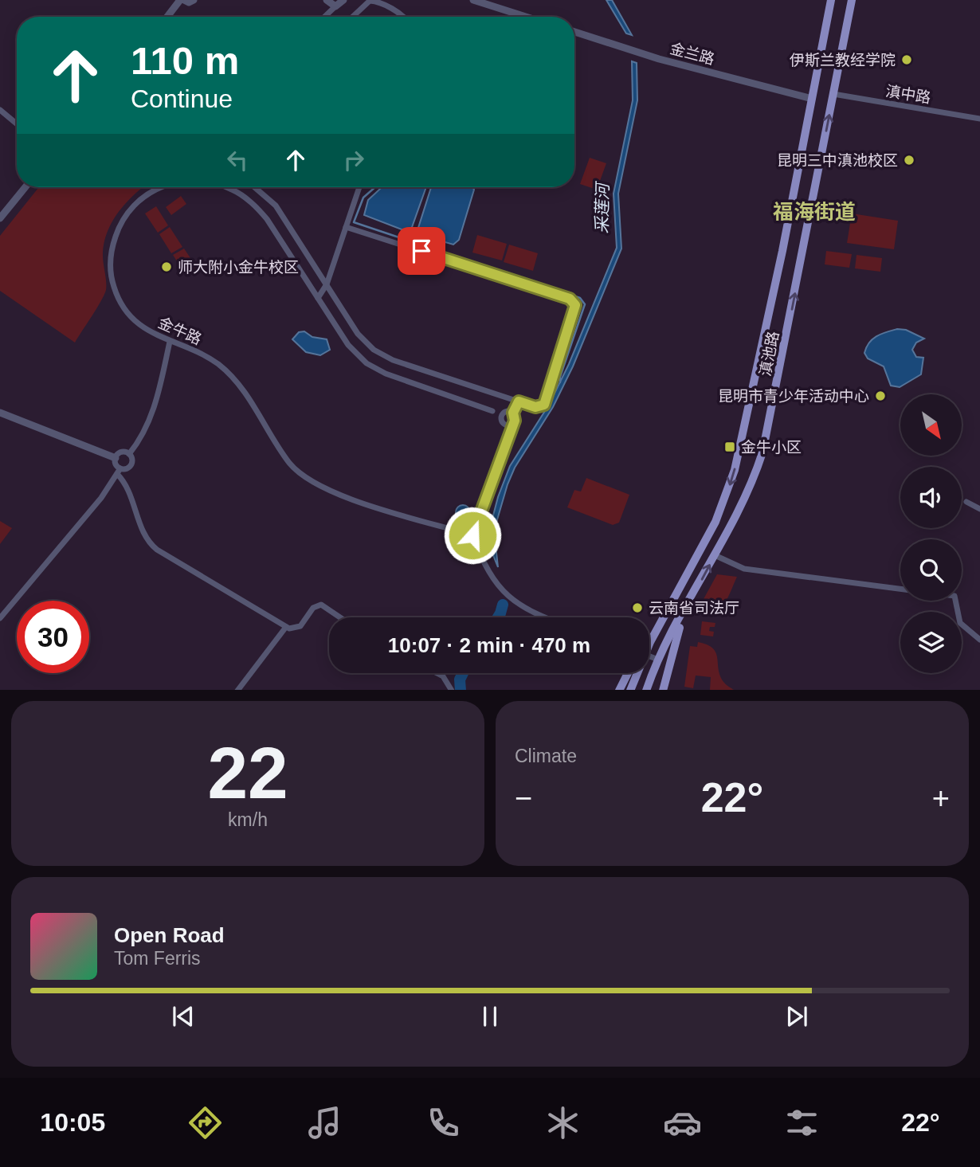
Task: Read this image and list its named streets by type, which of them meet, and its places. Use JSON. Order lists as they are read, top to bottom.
{
  "streets": {
    "main road": ["滇池路"],
    "street": ["金兰路", "滇中路", "金牛路"]
  },
  "crossings": [
    ["金兰路", "滇池路"],
    ["滇中路", "滇池路"]
  ],
  "districts": ["福海街道"],
  "water": ["采莲河"],
  "places": {
    "other": [
      "伊斯兰教经学院",
      "昆明三中滇池校区",
      "师大附小金牛校区",
      "昆明市青少年活动中心",
      "云南省司法厅"
    ],
    "transit": ["金牛小区"]
  },
  "north": "bottom right",
  "page": {
    "turn": ["110 m", "Continue"],
    "limit": "30",
    "trip": "10:07 · 2 min · 470 m",
    "tile": [
      ["22", "km/h"],
      "Climate"
    ],
    "heat": ["−", "22°", "+"],
    "song": ["Open Road", "Tom Ferris"],
    "tabs": ["10:05", "22°"]
  }
}
